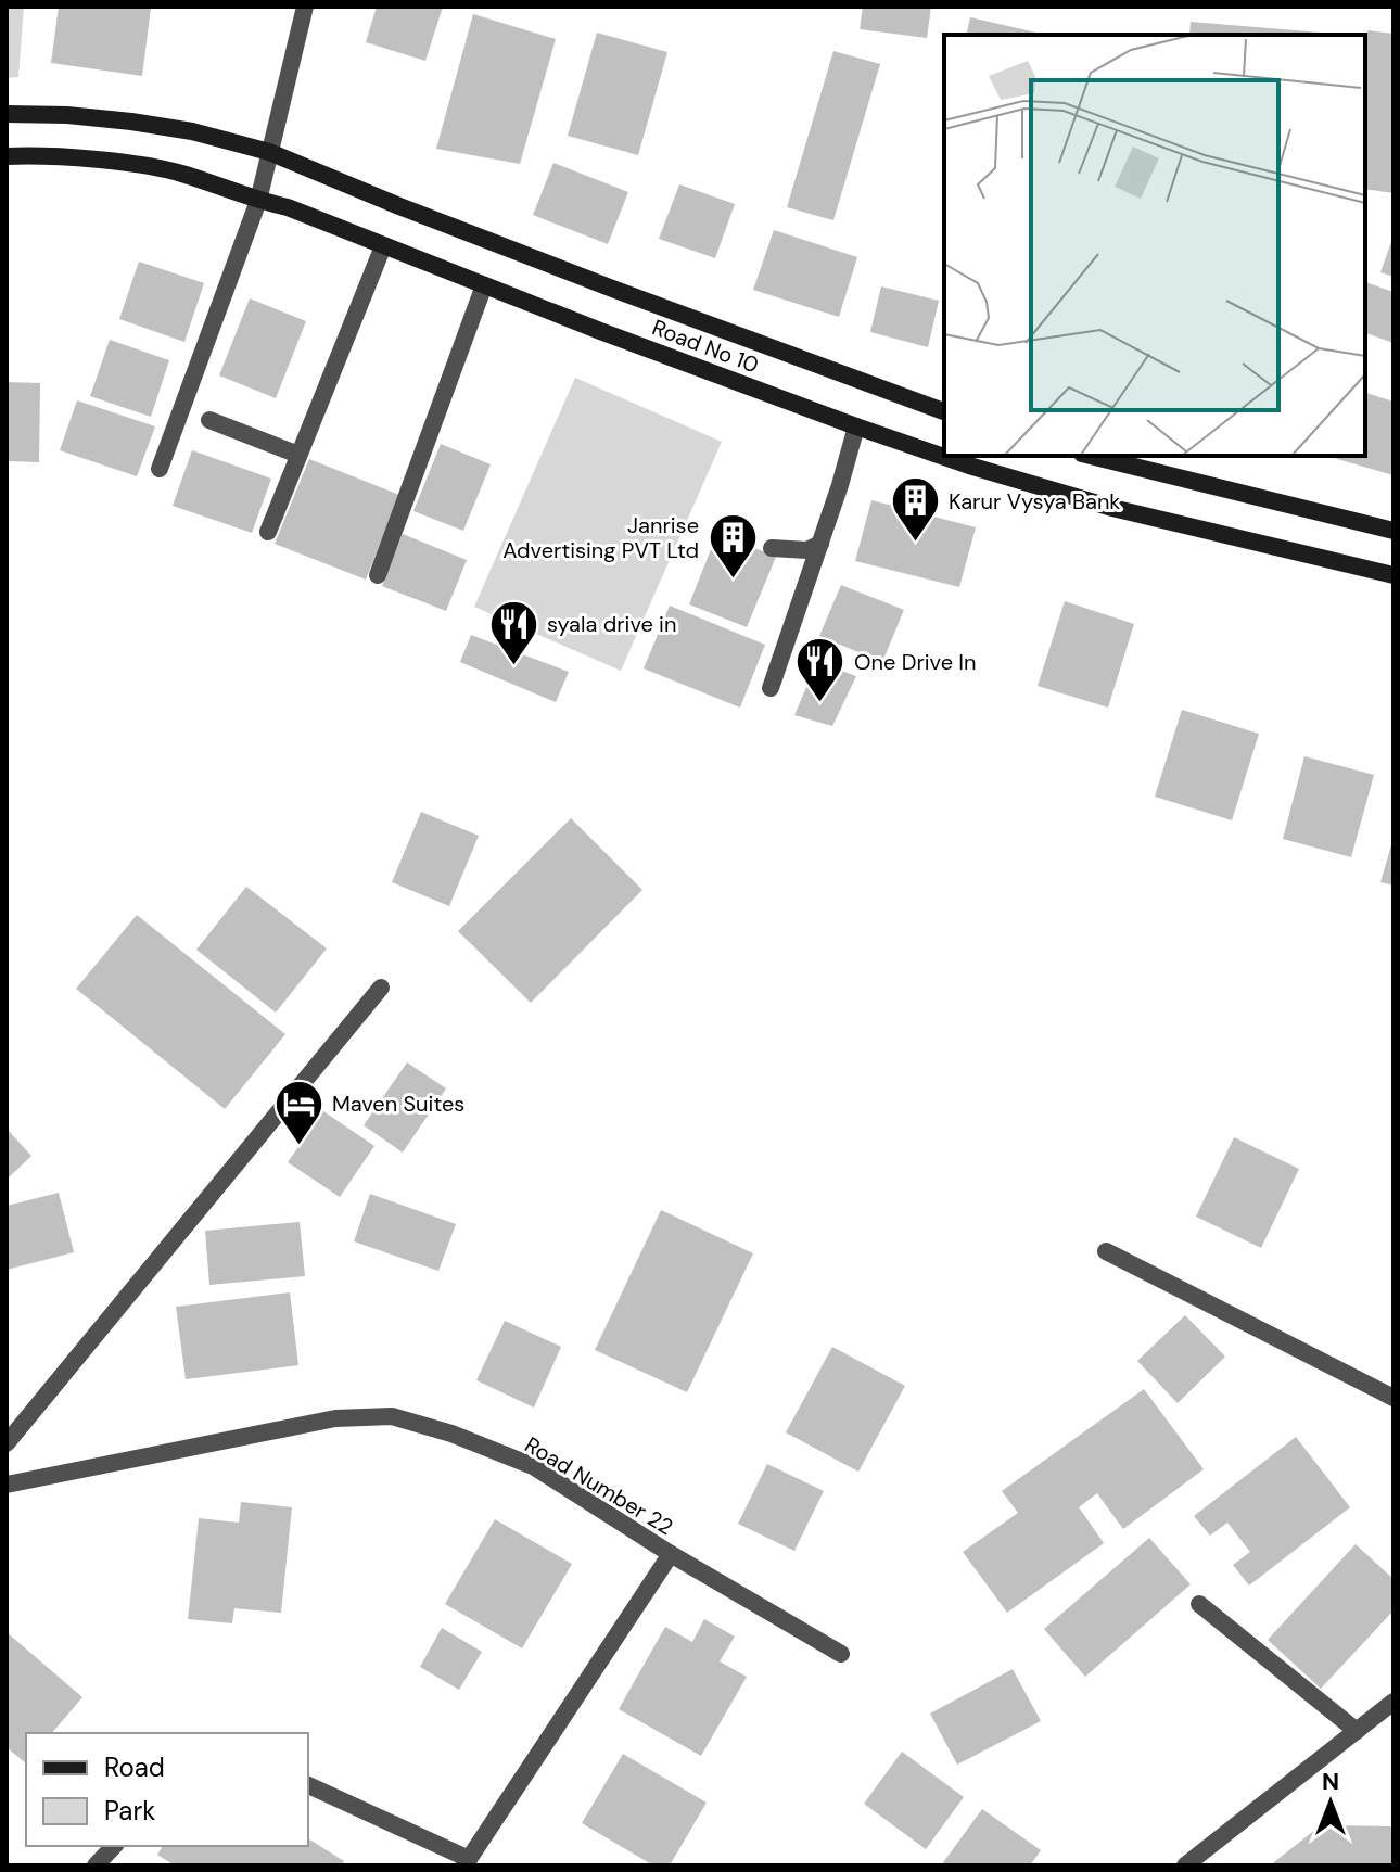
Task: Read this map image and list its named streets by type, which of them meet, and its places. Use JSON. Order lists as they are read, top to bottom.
{
  "streets": {
    "main road": ["Road No 10"],
    "street": ["Road Number 22"]
  },
  "places": {
    "building": ["Karur Vysya Bank", "Janrise Advertising PVT Ltd"],
    "restaurant": ["syala drive in", "One Drive In"],
    "hotel": ["Maven Suites"]
  },
  "legend": ["Road", "Park"],
  "north": "top"
}
